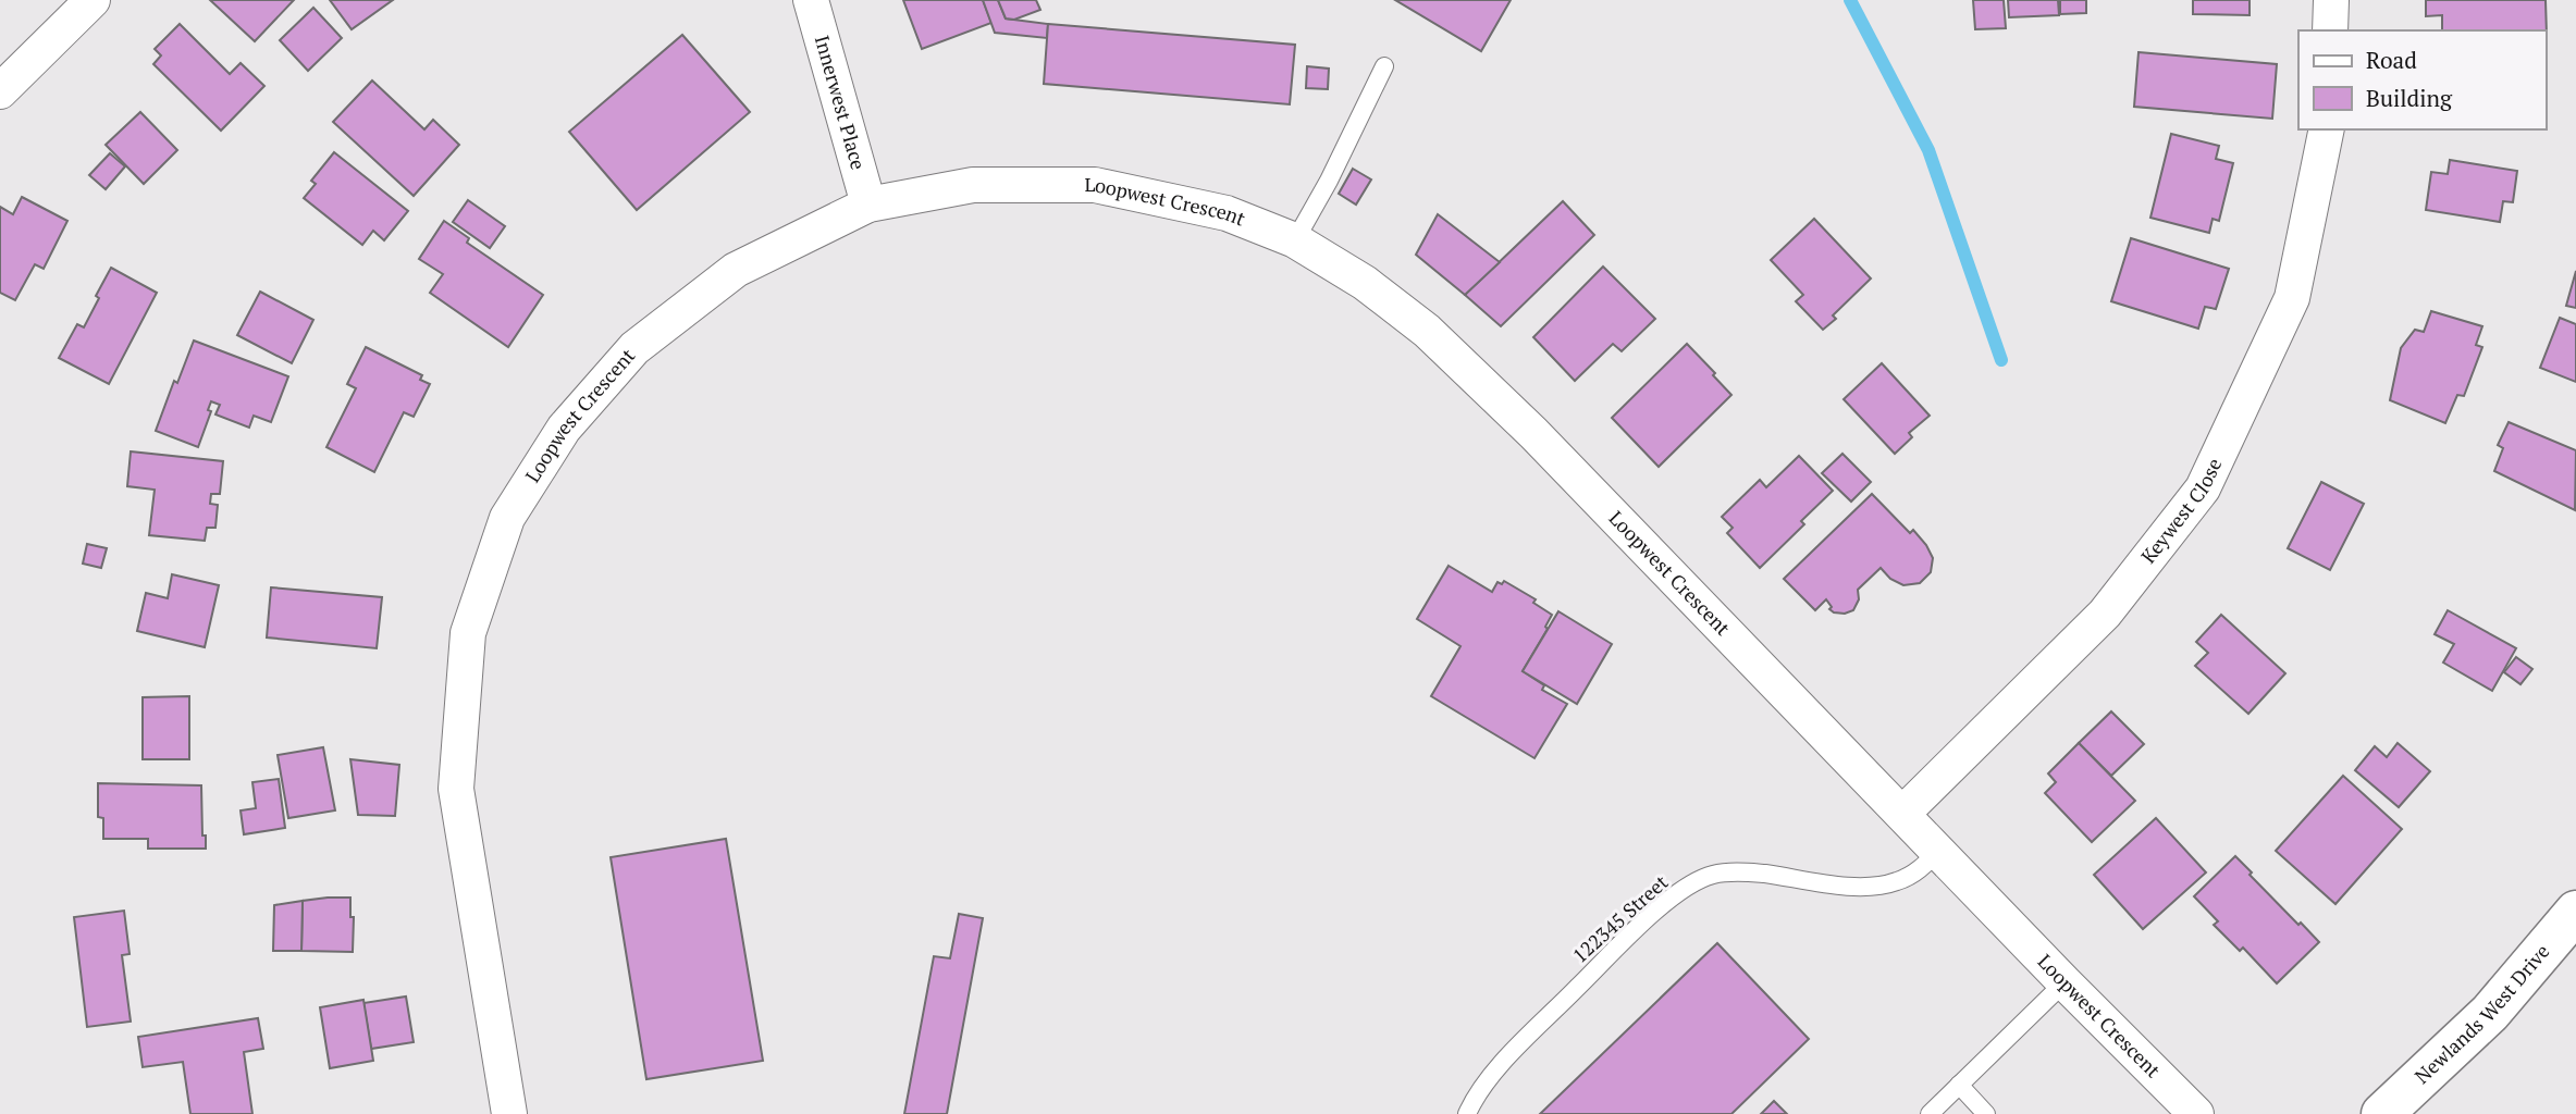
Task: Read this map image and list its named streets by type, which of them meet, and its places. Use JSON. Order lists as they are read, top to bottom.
{
  "streets": {
    "street": [
      "Innerwest Place",
      "Loopwest Crescent",
      "Keywest Close",
      "Newlands West Drive"
    ],
    "lane": ["122345 Street"]
  },
  "crossings": [
    ["Innerwest Place", "Loopwest Crescent"],
    ["Loopwest Crescent", "Keywest Close"],
    ["Loopwest Crescent", "122345 Street"]
  ],
  "legend": ["Road", "Building"]
}
